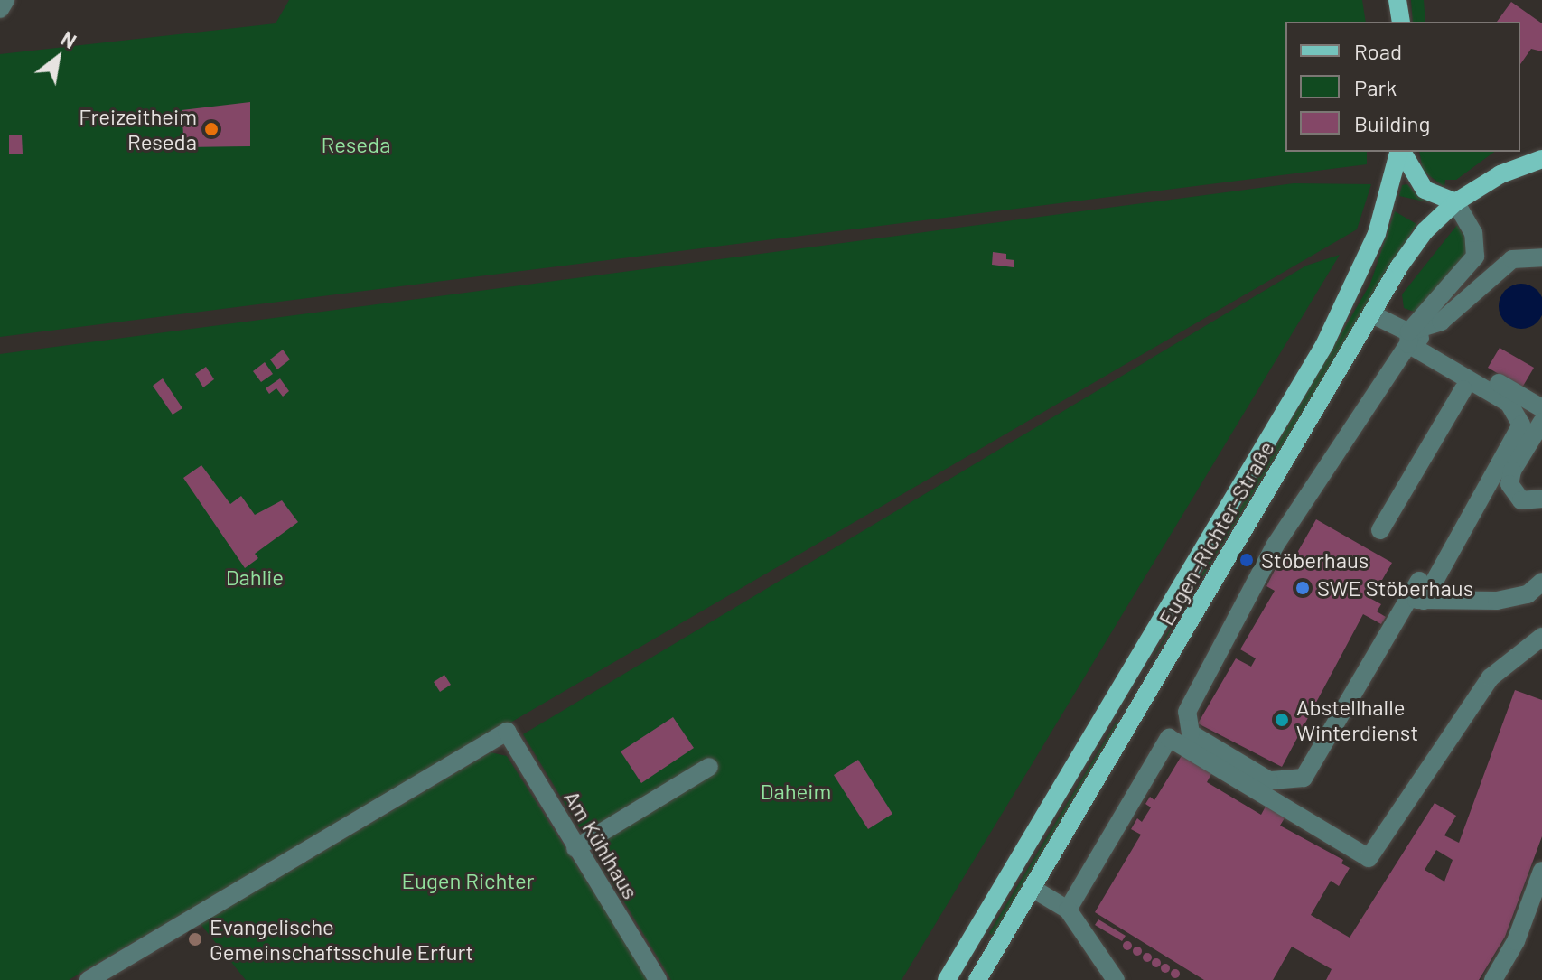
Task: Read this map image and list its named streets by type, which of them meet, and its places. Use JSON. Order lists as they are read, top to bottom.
{
  "streets": {
    "main road": ["Eugen-Richter-Straße"],
    "street": ["Am Kühlhaus"]
  },
  "parks": [
    "Reseda",
    "Dahlie",
    "Daheim",
    "Eugen Richter"
  ],
  "places": [
    "Freizeitheim Reseda",
    "Stöberhaus",
    "SWE Stöberhaus",
    "Abstellhalle Winterdienst",
    "Evangelische Gemeinschaftsschule Erfurt"
  ],
  "legend": ["Road", "Park", "Building"],
  "north": "top right"
}
